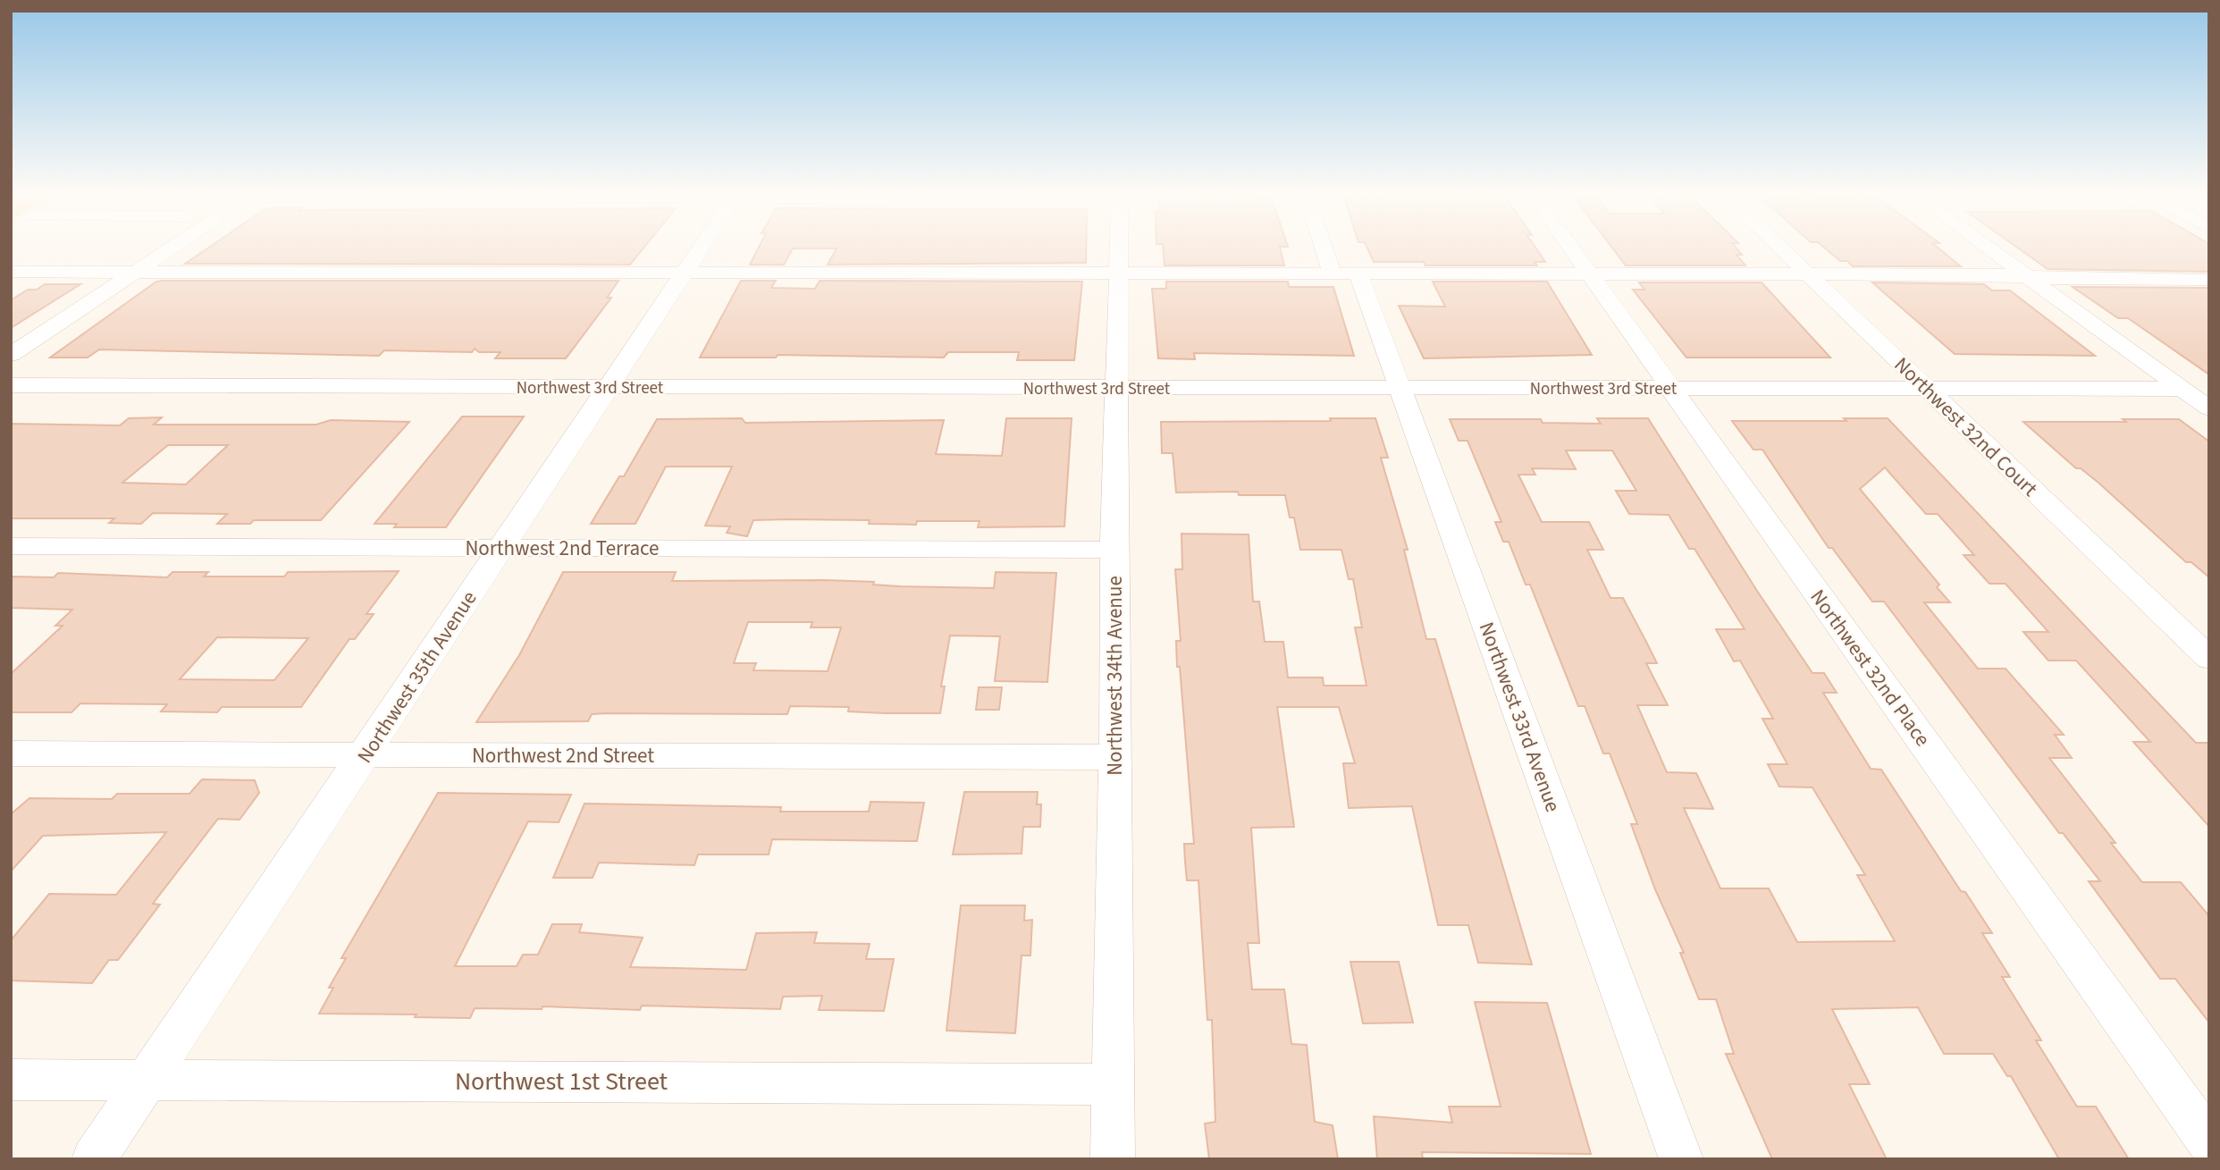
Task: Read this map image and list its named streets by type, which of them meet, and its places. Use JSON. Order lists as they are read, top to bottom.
{
  "streets": {
    "street": [
      "Northwest 3rd Street",
      "Northwest 32nd Court",
      "Northwest 2nd Terrace",
      "Northwest 32nd Place",
      "Northwest 34th Avenue",
      "Northwest 35th Avenue",
      "Northwest 33rd Avenue",
      "Northwest 2nd Street",
      "Northwest 1st Street"
    ]
  },
  "crossings": [
    ["Northwest 3rd Street", "Northwest 32nd Court"],
    ["Northwest 3rd Street", "Northwest 32nd Place"],
    ["Northwest 3rd Street", "Northwest 34th Avenue"],
    ["Northwest 3rd Street", "Northwest 35th Avenue"],
    ["Northwest 3rd Street", "Northwest 33rd Avenue"],
    ["Northwest 2nd Terrace", "Northwest 34th Avenue"],
    ["Northwest 2nd Terrace", "Northwest 35th Avenue"],
    ["Northwest 34th Avenue", "Northwest 2nd Street"],
    ["Northwest 34th Avenue", "Northwest 1st Street"],
    ["Northwest 35th Avenue", "Northwest 2nd Street"],
    ["Northwest 35th Avenue", "Northwest 1st Street"]
  ]
}
